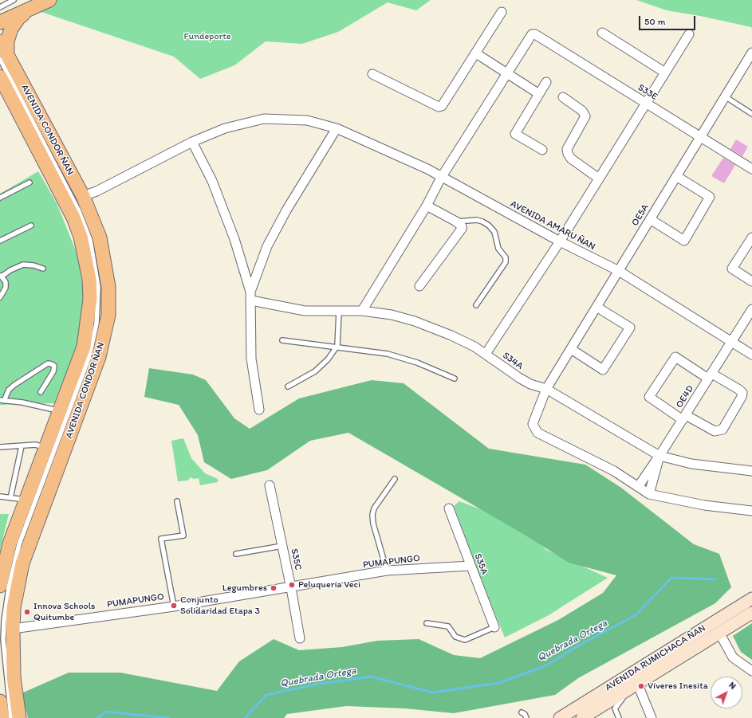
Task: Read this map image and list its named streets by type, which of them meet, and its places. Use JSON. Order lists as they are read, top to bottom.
{
  "streets": {
    "main road": ["AVENIDA CONDOR ÑAN", "AVENIDA RUMICHACA ÑAN"],
    "street": [
      "S33E",
      "OE5A",
      "AVENIDA AMARU ÑAN",
      "S34A",
      "OE4D",
      "S35C",
      "PUMAPUNGO",
      "S35A"
    ]
  },
  "crossings": [
    ["S33E", "OE5A"],
    ["AVENIDA CONDOR ÑAN", "AVENIDA AMARU ÑAN"],
    ["AVENIDA CONDOR ÑAN", "PUMAPUNGO"],
    ["OE5A", "AVENIDA AMARU ÑAN"],
    ["OE5A", "S34A"],
    ["AVENIDA AMARU ÑAN", "OE4D"],
    ["S34A", "OE4D"],
    ["S35C", "PUMAPUNGO"],
    ["PUMAPUNGO", "S35A"]
  ],
  "water": ["Quebrada Ortega"],
  "parks": ["Fundeporte"],
  "places": [
    "Peluquería Veci",
    "Legumbres",
    "Conjunto Solidaridad Etapa 3",
    "Innova Schools Quitumbe",
    "Víveres Inesita"
  ],
  "scale_bar": "50 m",
  "north": "top right"
}
